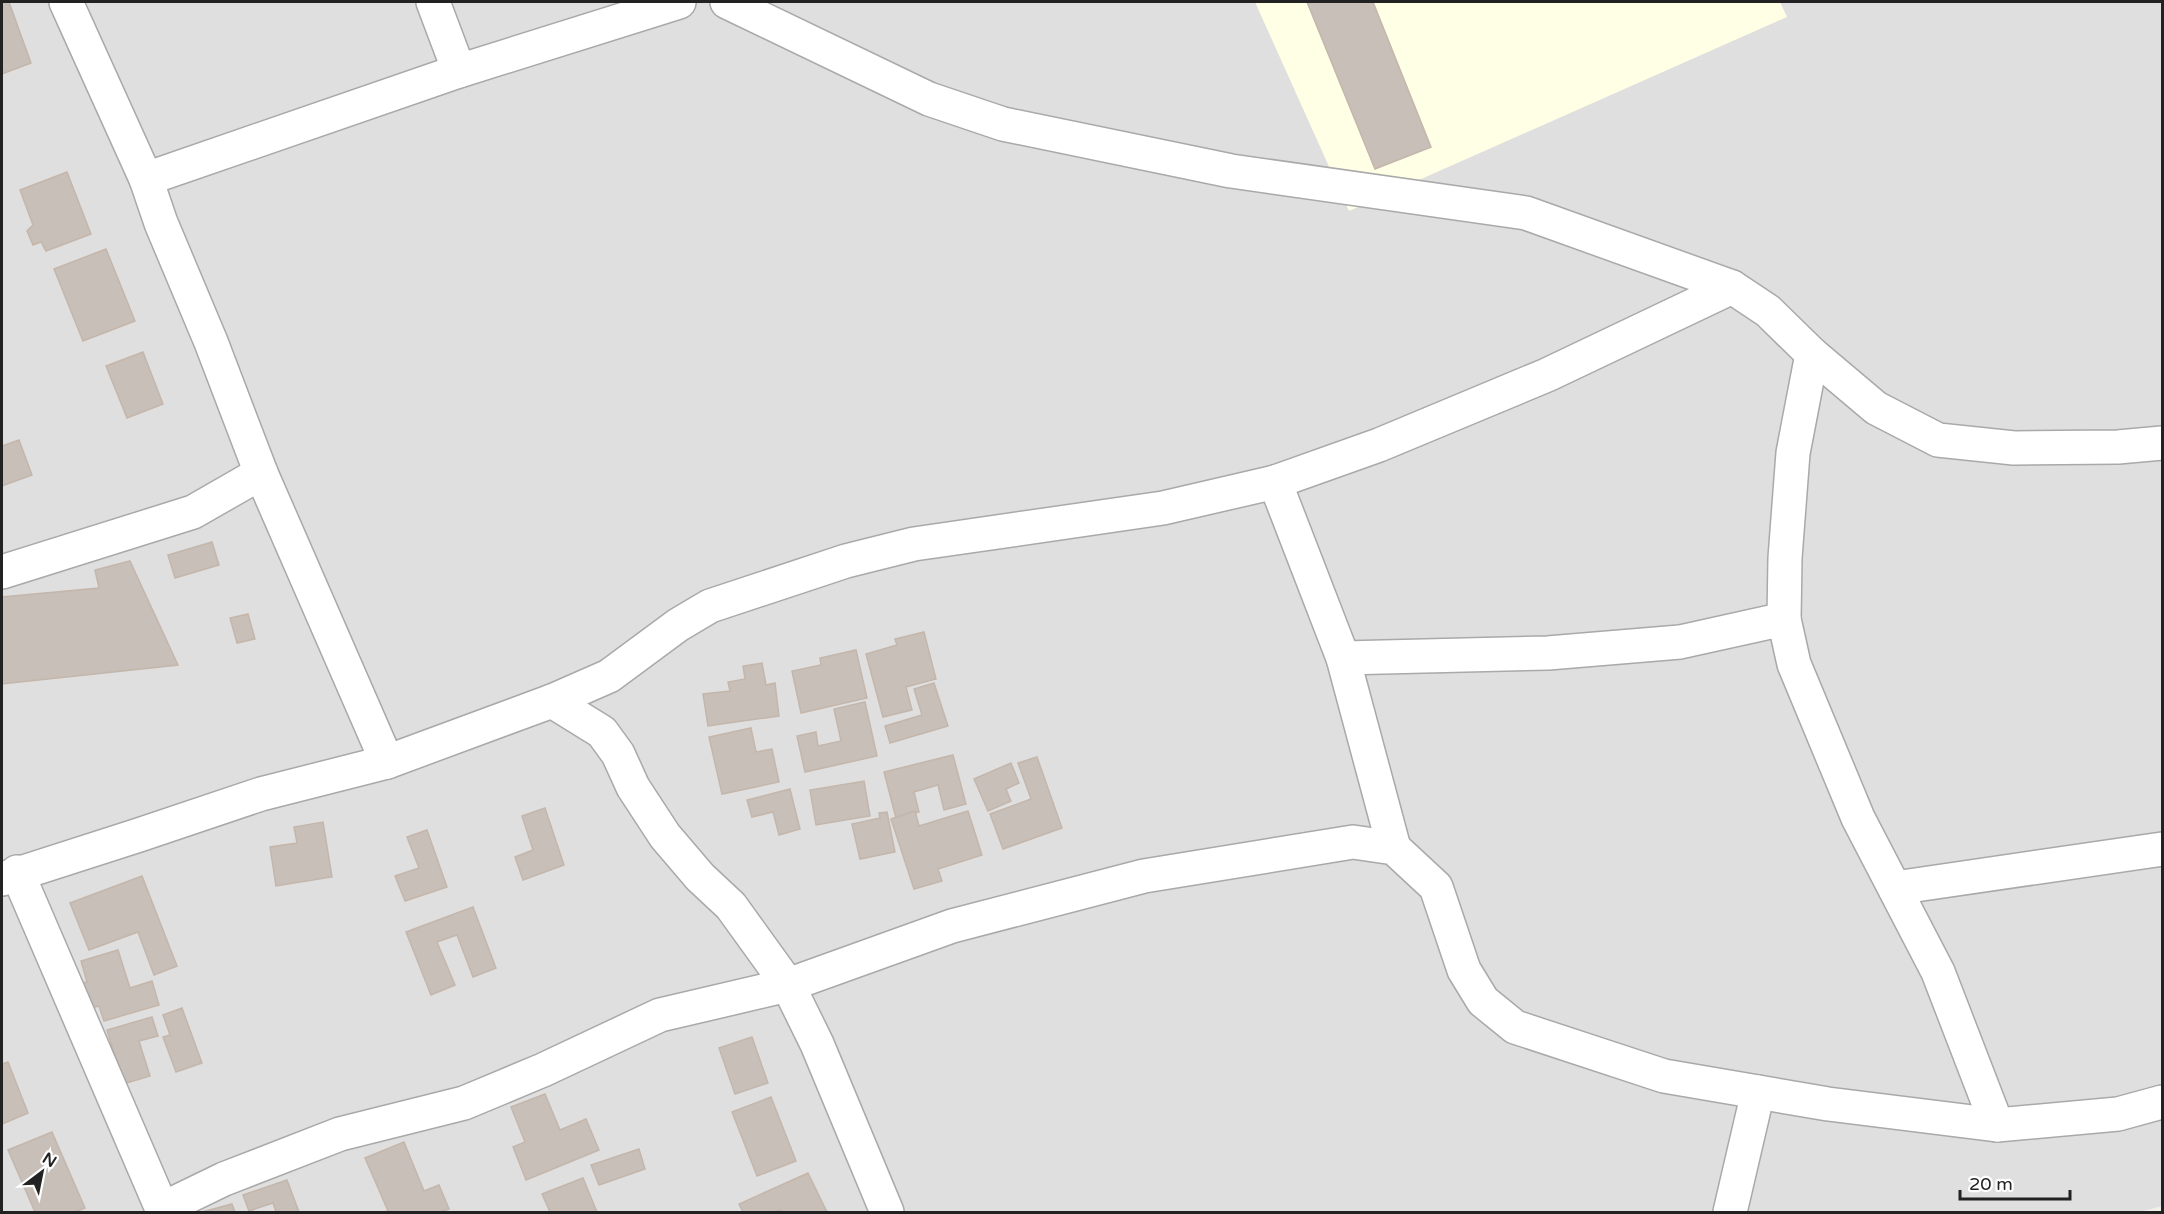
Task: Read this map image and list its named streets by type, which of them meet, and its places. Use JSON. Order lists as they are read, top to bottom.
{
  "scale_bar": "20 m",
  "north": "top right"
}
